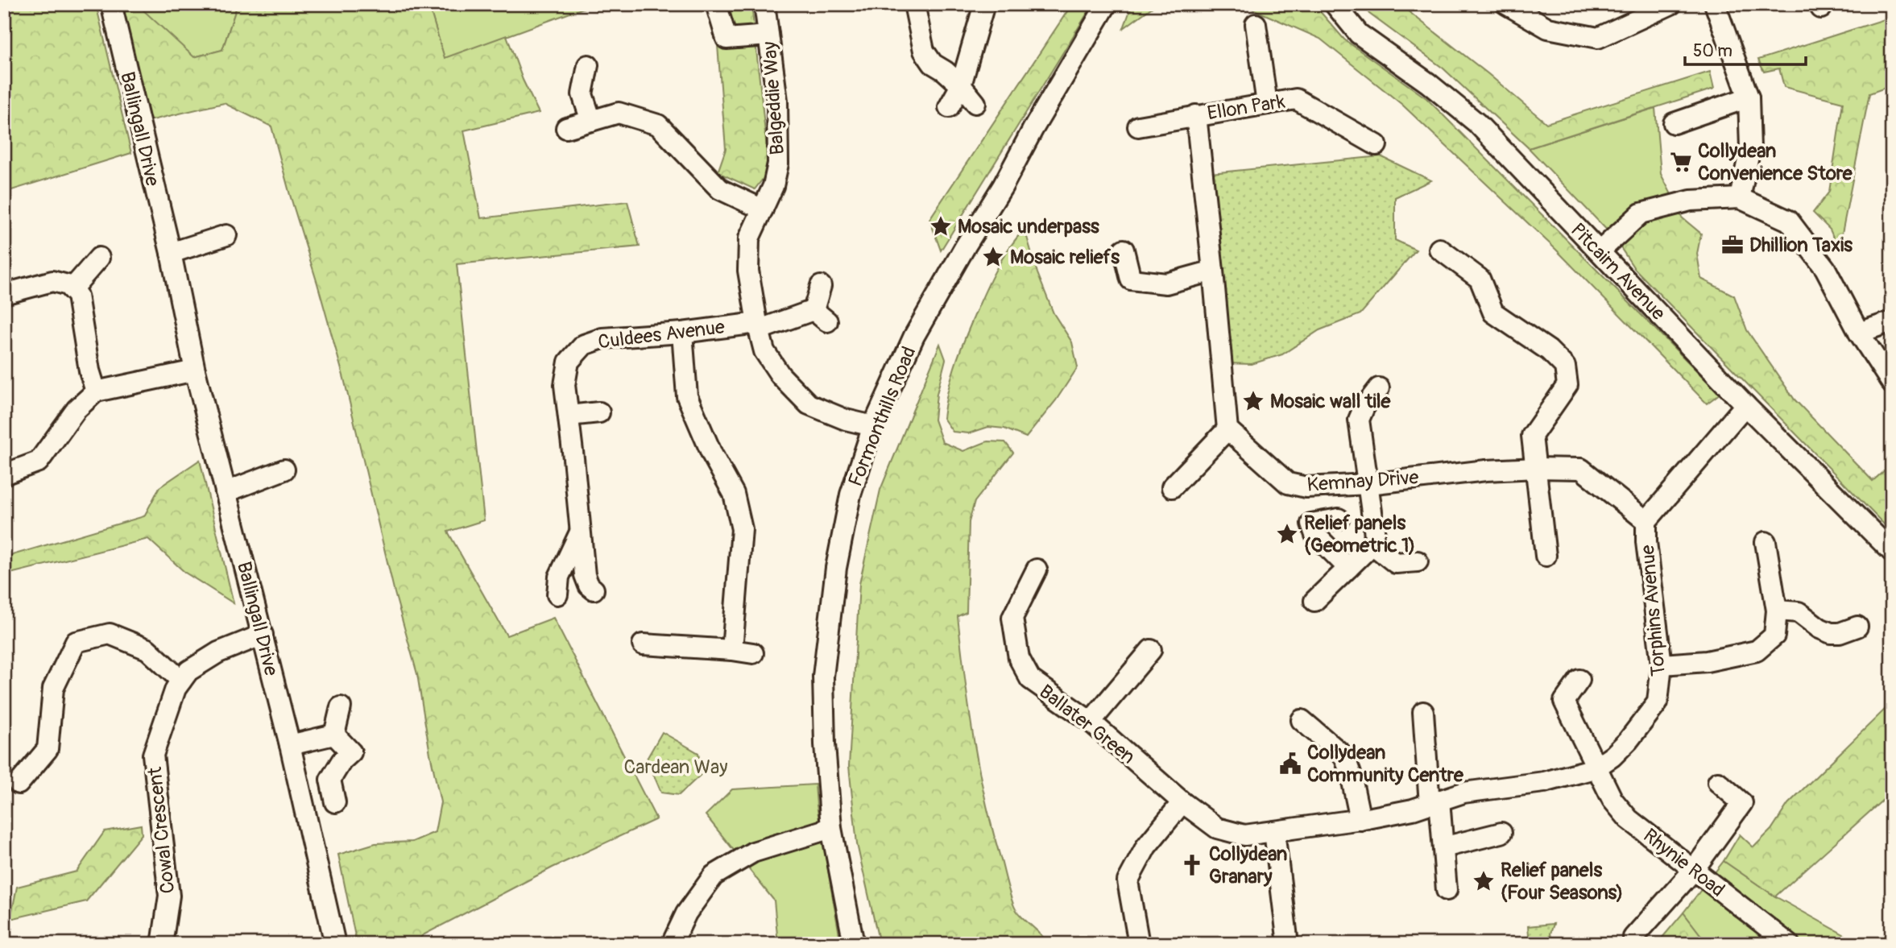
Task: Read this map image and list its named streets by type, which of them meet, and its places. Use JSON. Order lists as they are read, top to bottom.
{
  "streets": {
    "street": [
      "Balgeddie Way",
      "Ellon Park",
      "Ballingall Drive",
      "Pitcairn Avenue",
      "Culdees Avenue",
      "Formonthills Road",
      "Kemnay Drive",
      "Torphins Avenue",
      "Ballater Green",
      "Cowal Crescent",
      "Rhynie Road"
    ]
  },
  "crossings": [
    ["Balgeddie Way", "Culdees Avenue"],
    ["Balgeddie Way", "Formonthills Road"],
    ["Ballingall Drive", "Cowal Crescent"],
    ["Pitcairn Avenue", "Torphins Avenue"],
    ["Kemnay Drive", "Torphins Avenue"],
    ["Torphins Avenue", "Ballater Green"],
    ["Torphins Avenue", "Rhynie Road"]
  ],
  "parks": ["Cardean Way"],
  "places": {
    "supermarket": ["Collydean Convenience Store"],
    "place": [
      "Mosaic underpass",
      "Mosaic reliefs",
      "Mosaic wall tile",
      "Relief panels (Geometric 1)",
      "Relief panels (Four Seasons)"
    ],
    "office": ["Dhillion Taxis"],
    "public building": ["Collydean Community Centre"],
    "church": ["Collydean Granary"]
  },
  "scale_bar": "50 m"
}
